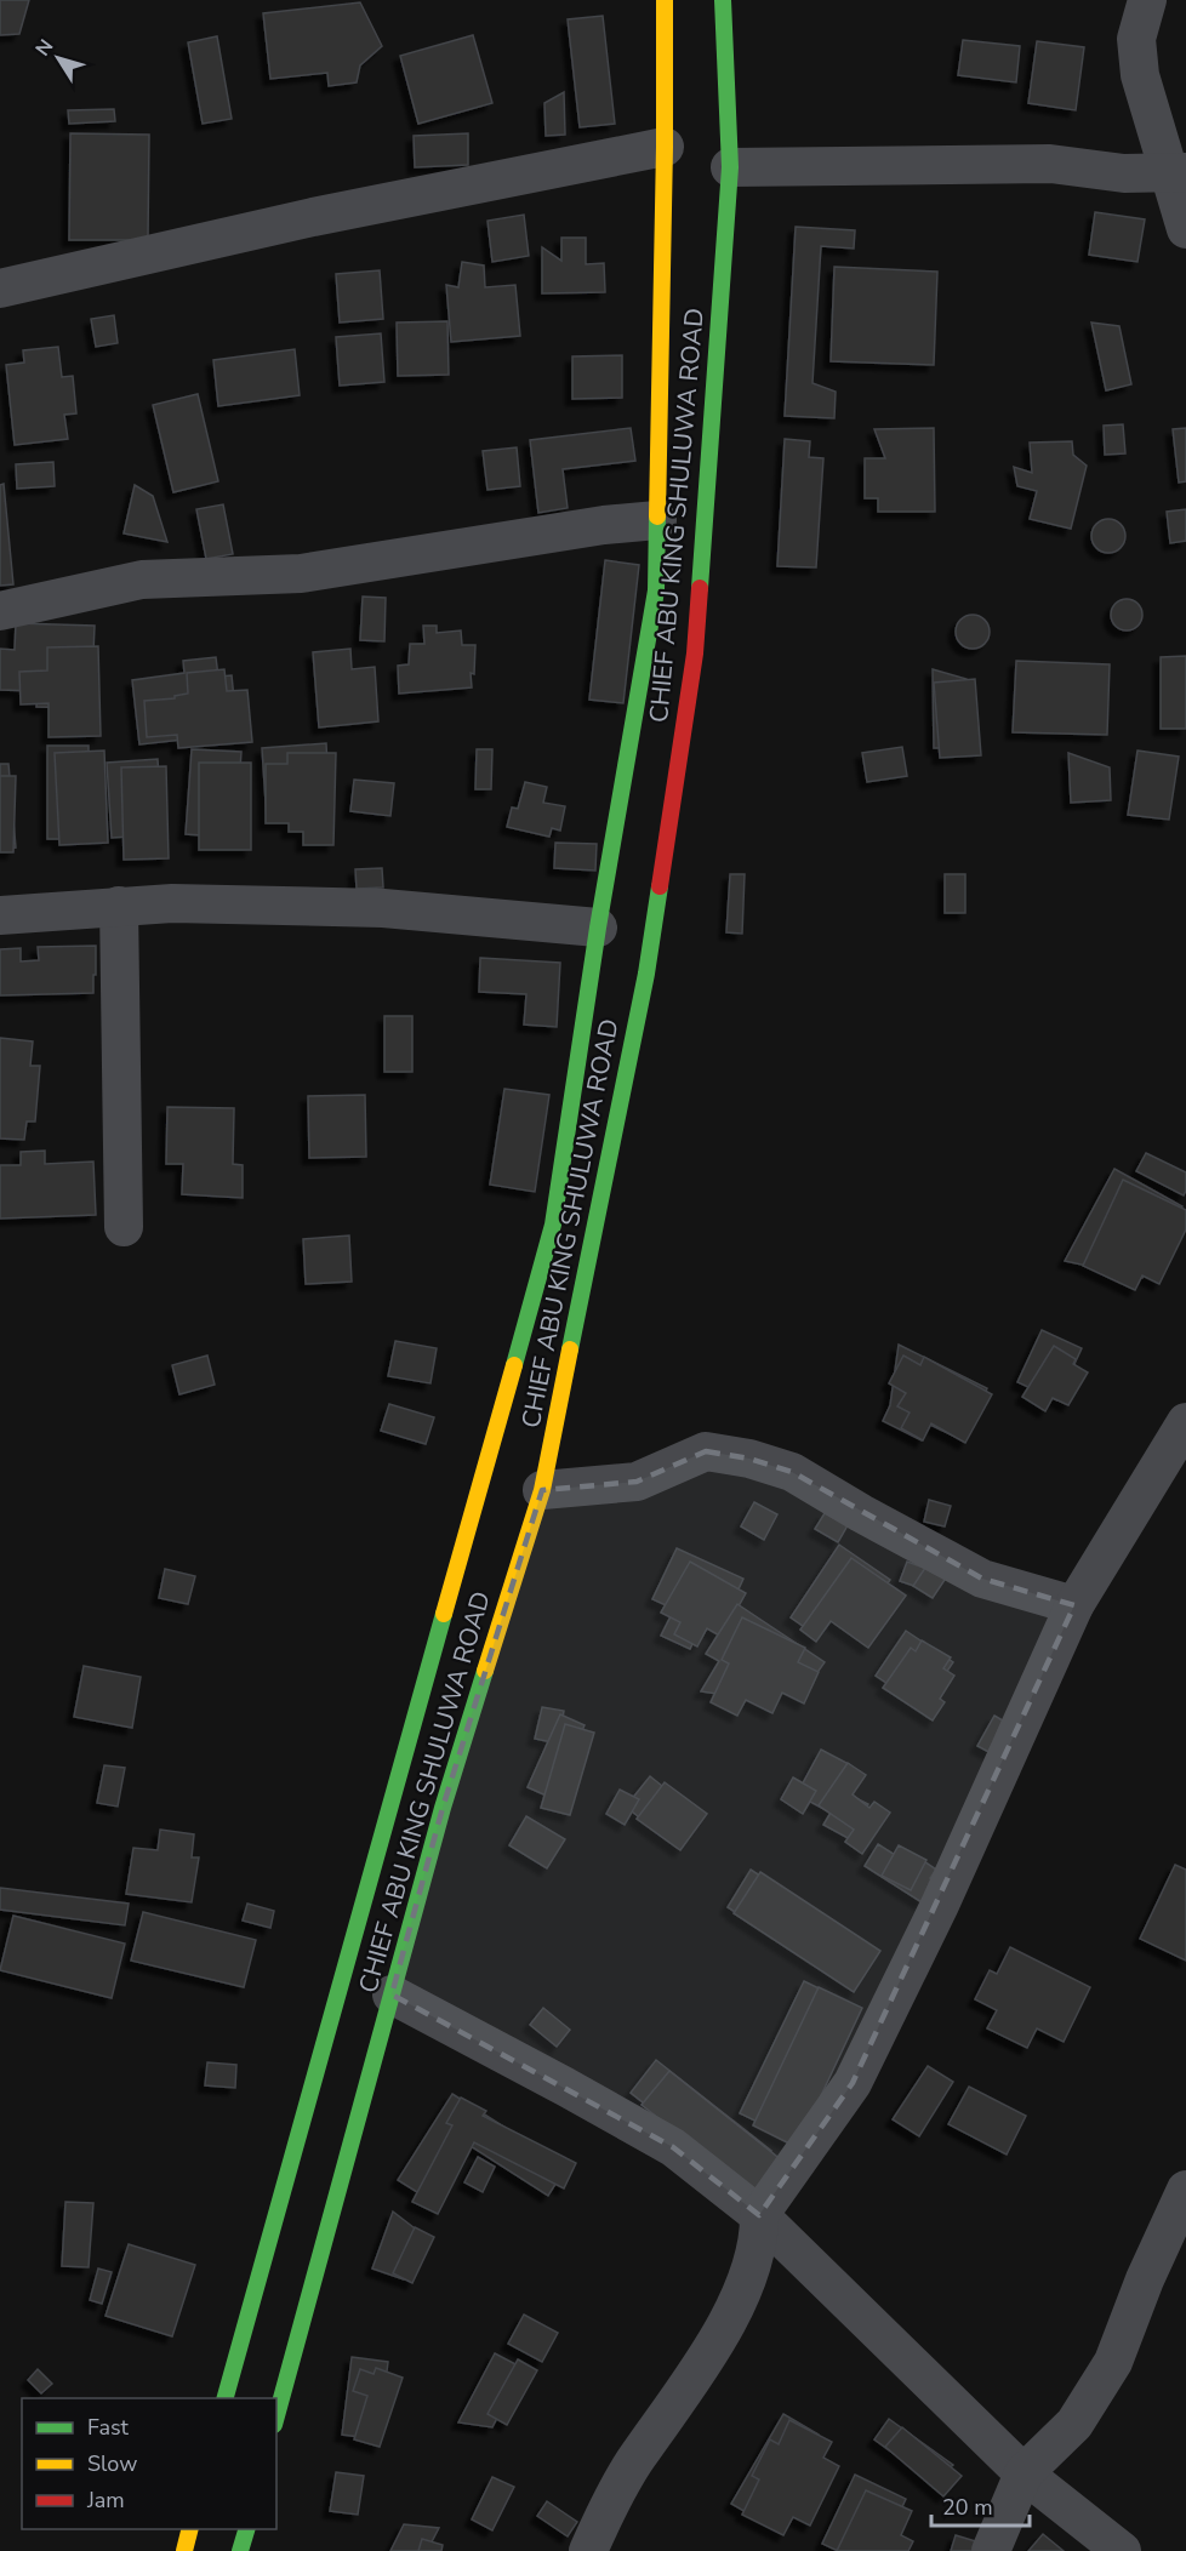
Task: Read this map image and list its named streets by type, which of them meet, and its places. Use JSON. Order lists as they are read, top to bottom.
{
  "streets": {
    "street": ["CHIEF ABU KING SHULUWA ROAD"]
  },
  "legend": ["Fast", "Slow", "Jam"],
  "scale_bar": "20 m",
  "north": "top left"
}
